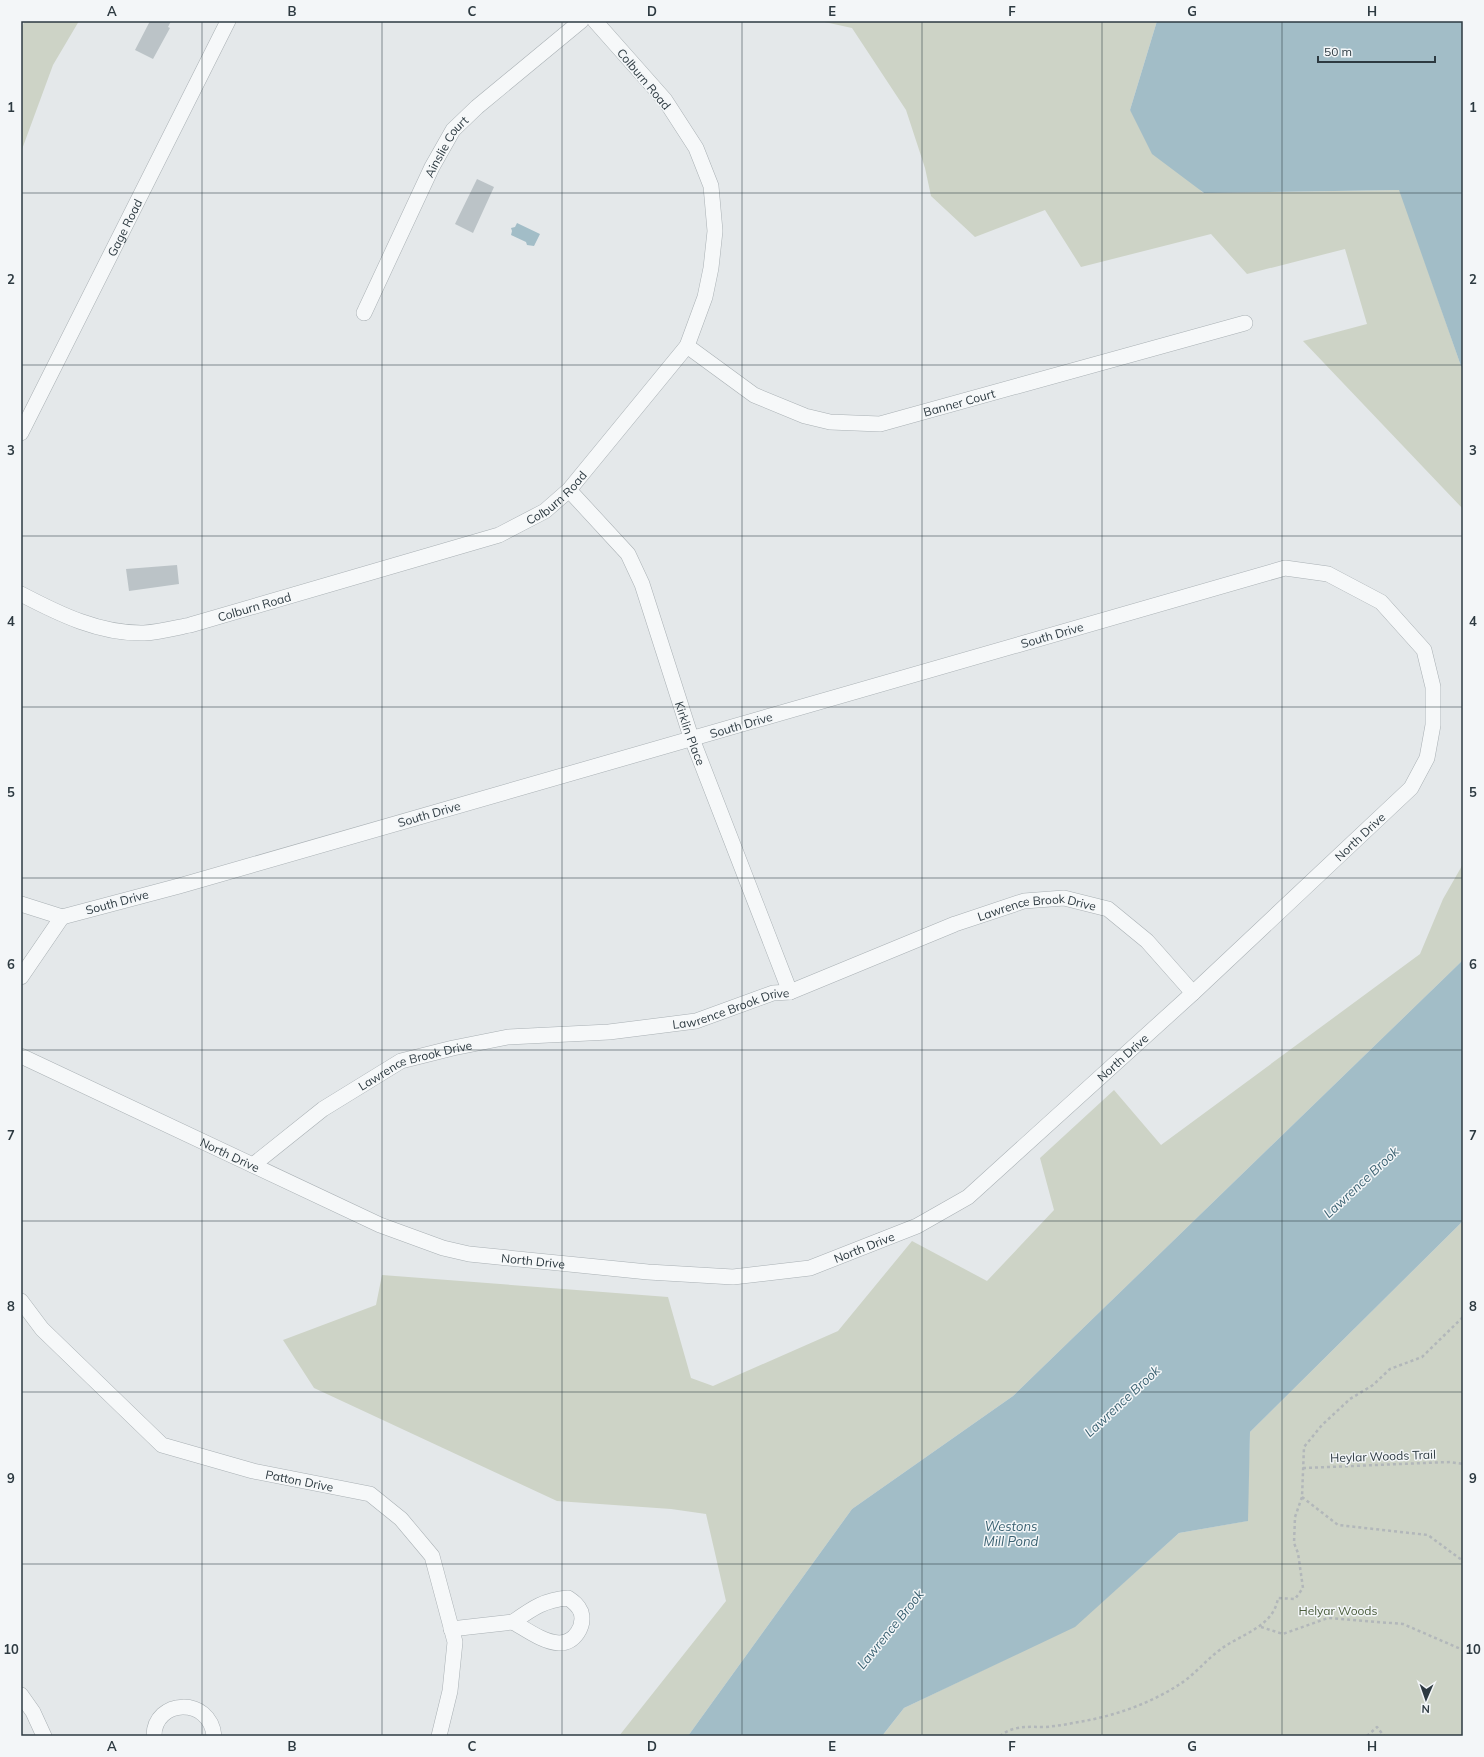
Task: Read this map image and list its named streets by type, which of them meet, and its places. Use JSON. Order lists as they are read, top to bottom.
{
  "streets": {
    "street": [
      "Colburn Road",
      "Ainslie Court",
      "Gage Road",
      "Banner Court",
      "South Drive",
      "Kirklin Place",
      "North Drive",
      "Lawrence Brook Drive",
      "Patton Drive"
    ],
    "path": ["Heylar Woods Trail"]
  },
  "crossings": [
    ["Colburn Road", "Banner Court"],
    ["Colburn Road", "Kirklin Place"],
    ["South Drive", "Kirklin Place"],
    ["South Drive", "North Drive"],
    ["Kirklin Place", "Lawrence Brook Drive"],
    ["North Drive", "Lawrence Brook Drive"]
  ],
  "water": ["Lawrence Brook", "Westons Mill Pond"],
  "parks": ["Helyar Woods"],
  "scale_bar": "50 m",
  "north": "bottom",
  "grid": {
    "columns": [
      "A",
      "B",
      "C",
      "D",
      "E",
      "F",
      "G",
      "H"
    ],
    "rows": [
      "1",
      "2",
      "3",
      "4",
      "5",
      "6",
      "7",
      "8",
      "9",
      "10"
    ]
  }
}
